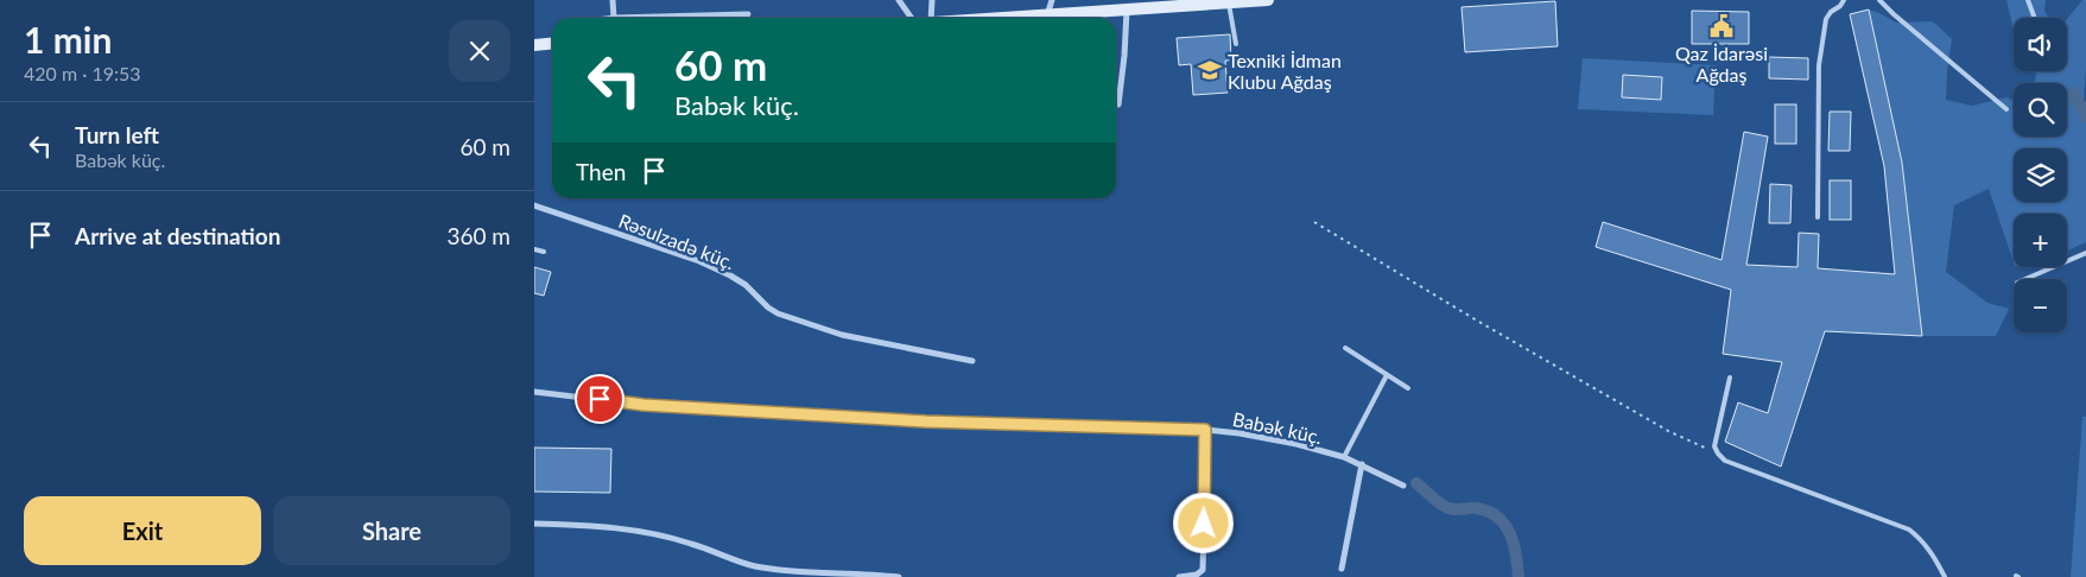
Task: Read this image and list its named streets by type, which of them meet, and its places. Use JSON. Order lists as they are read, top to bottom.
{
  "streets": {
    "street": ["Rəsulzadə küç.", "Babək küç."]
  },
  "places": {
    "public building": ["Qaz İdarəsi Ağdaş"],
    "school or university": ["Texniki İdman Klubu Ağdaş"]
  },
  "page": {
    "heading": ["1 min", "420 m · 19:53"],
    "map_buttons": ["+", "−"],
    "turn": ["60 m", "Babək küç."],
    "list": [
      {
        "name": "Turn left",
        "note": "Babək küç.",
        "value": "60 m"
      },
      {
        "name": "Arrive at destination",
        "value": "360 m"
      }
    ],
    "then": "Then",
    "buttons": ["Exit", "Share"]
  }
}
